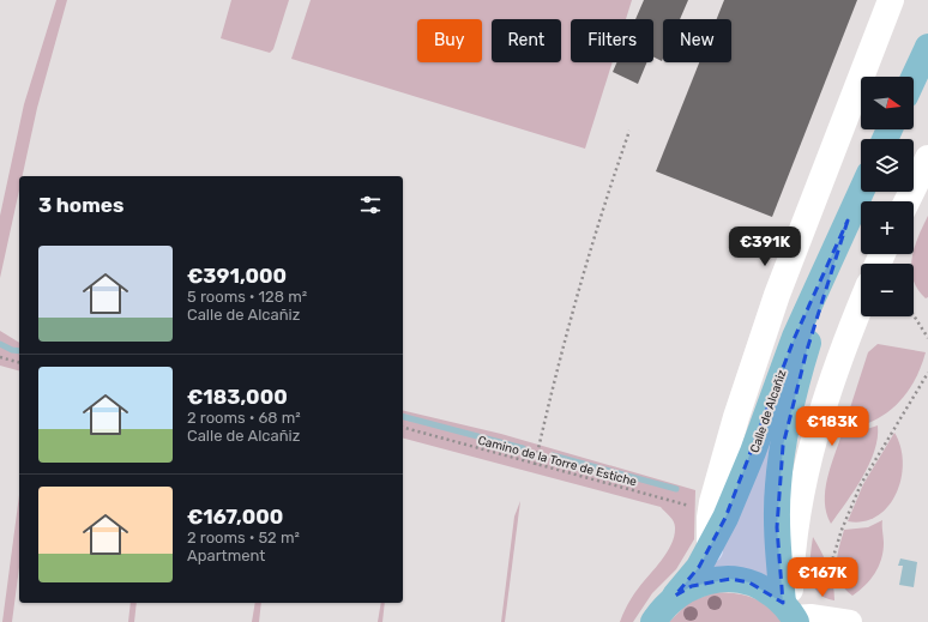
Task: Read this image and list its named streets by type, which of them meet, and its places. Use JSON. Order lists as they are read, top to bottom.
{
  "streets": {
    "main road": ["Calle de Alcañiz"],
    "path": ["Camino de la Torre de Estiche"]
  },
  "north": "right",
  "page": {
    "chip": [
      "Buy",
      "Rent",
      "Filters",
      "New"
    ],
    "map_buttons": ["+", "−"],
    "heading": "3 homes",
    "price": ["€391K", "€183K", "€167K"],
    "list": [
      {
        "name": "€391,000",
        "note": "5 rooms · 128 m² · Calle de Alcañiz"
      },
      {
        "name": "€183,000",
        "note": "2 rooms · 68 m² · Calle de Alcañiz"
      },
      {
        "name": "€167,000",
        "note": "2 rooms · 52 m² · Apartment"
      }
    ]
  }
}
